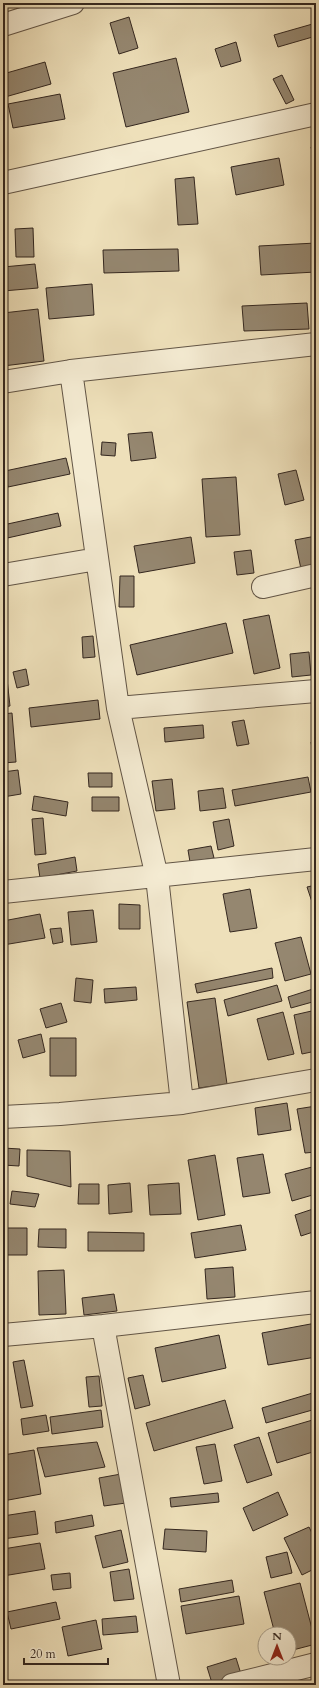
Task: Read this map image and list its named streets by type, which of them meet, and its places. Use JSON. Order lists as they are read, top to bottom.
{
  "scale_bar": "20 m",
  "north": "top"
}
